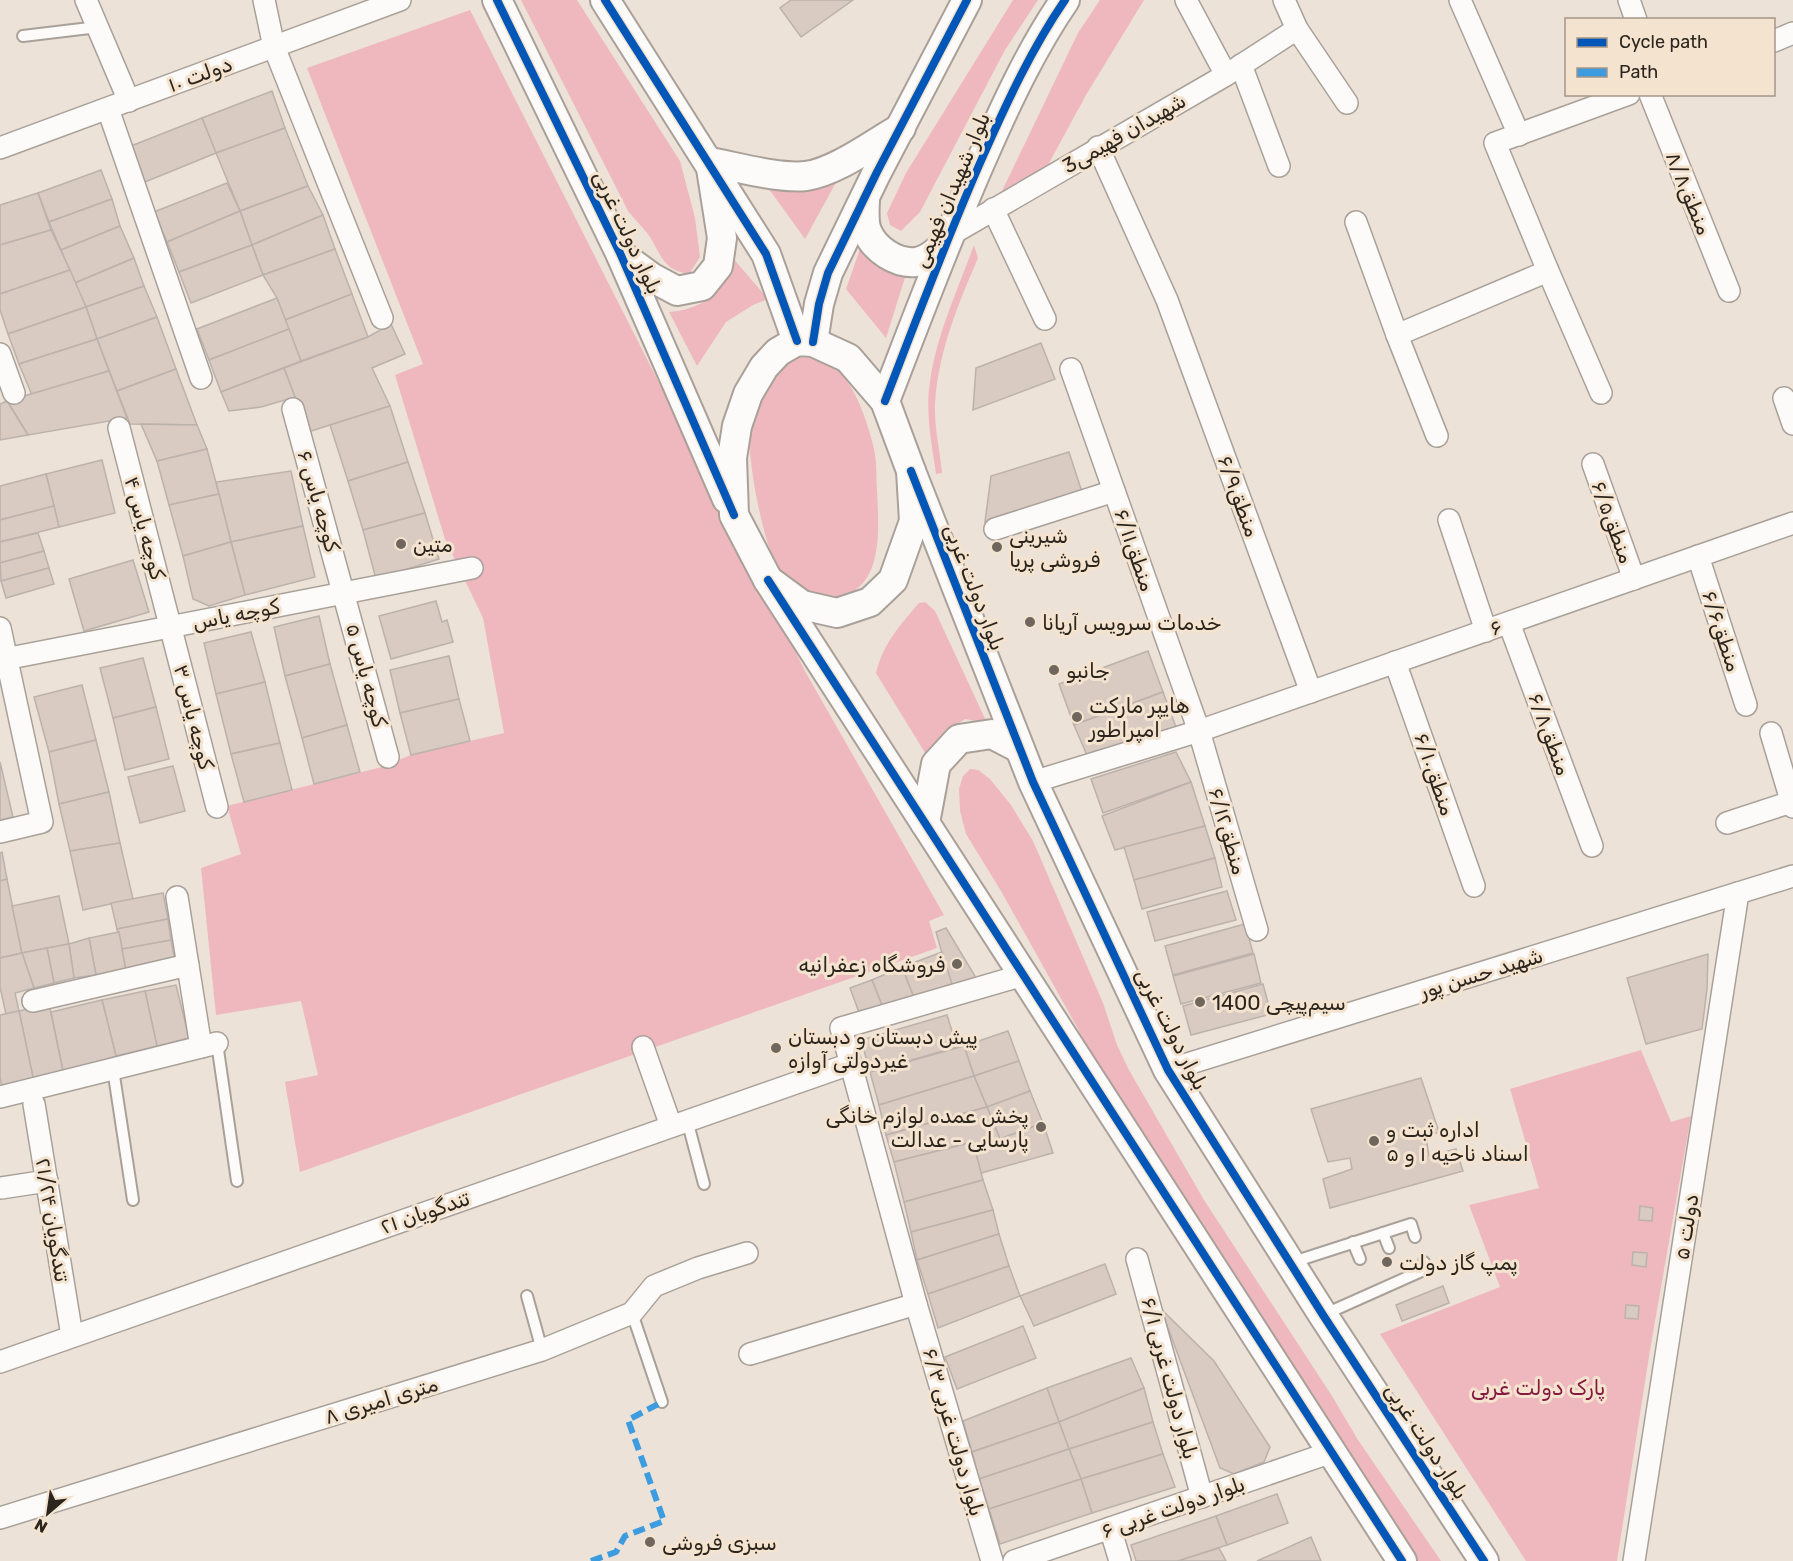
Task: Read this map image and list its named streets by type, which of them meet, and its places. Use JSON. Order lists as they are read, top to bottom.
{
  "streets": {
    "main road": ["بلوار شهیدان فهیمی", "بلوار دولت غربی"],
    "street": [
      "۱۰ دولت",
      "3شهیدان فهیمی",
      "منطق۸/۸",
      "منطق۶/۹",
      "کوچه یاس ۶",
      "منطق۶/۵",
      "کوچه یاس ۴",
      "منطق۶/۱۱",
      "کوچه یاس",
      "۶",
      "منطق۶/۶",
      "کوچه یاس ۵",
      "کوچه یاس ۳",
      "منطق۶/۸",
      "منطق۶/۱۰",
      "منطق۶/۱۲",
      "شهید حسن پور",
      "۲۱ تندگویان",
      "۲۱/۲۴ تندگویان",
      "۵ دولت",
      "بلوار دولت غربی ۶/۱",
      "۸ متری امیری",
      "بلوار دولت غربی ۶/۳",
      "بلوار دولت غربی ۶"
    ]
  },
  "crossings": [
    ["3شهیدان فهیمی", "بلوار شهیدان فهیمی"],
    ["3شهیدان فهیمی", "منطق۶/۹"],
    ["بلوار شهیدان فهیمی", "بلوار دولت غربی"],
    ["بلوار دولت غربی", "۶"],
    ["بلوار دولت غربی", "شهید حسن پور"],
    ["منطق۶/۹", "۶"],
    ["کوچه یاس ۶", "کوچه یاس"],
    ["کوچه یاس ۶", "کوچه یاس ۵"],
    ["منطق۶/۵", "۶"],
    ["کوچه یاس ۴", "کوچه یاس"],
    ["کوچه یاس ۴", "کوچه یاس ۳"],
    ["منطق۶/۱۱", "۶"],
    ["منطق۶/۱۱", "منطق۶/۱۲"],
    ["کوچه یاس", "کوچه یاس ۵"],
    ["کوچه یاس", "کوچه یاس ۳"],
    ["۶", "منطق۶/۶"],
    ["۶", "منطق۶/۸"],
    ["۶", "منطق۶/۱۰"],
    ["۶", "منطق۶/۱۲"],
    ["شهید حسن پور", "۵ دولت"],
    ["۲۱ تندگویان", "۲۱/۲۴ تندگویان"],
    ["۲۱ تندگویان", "بلوار دولت غربی ۶/۳"],
    ["بلوار دولت غربی ۶/۱", "بلوار دولت غربی ۶"]
  ],
  "parks": ["پارک دولت غربی"],
  "places": [
    "متین",
    "شیرینی فروشی پریا",
    "خدمات سرویس آریانا",
    "جانبو",
    "هایپر مارکت امپراطور",
    "فروشگاه زعفرانیه",
    "سیم‌پیچی 1400",
    "پیش دبستان و دبستان غیردولتی آوازه",
    "پخش عمده لوازم خانگی پارسایی - عدالت",
    "اداره ثبت و اسناد ناحیه ۱ و ۵",
    "پمپ گاز دولت",
    "سبزی فروشی"
  ],
  "legend": ["Cycle path", "Path"],
  "north": "bottom left"
}
